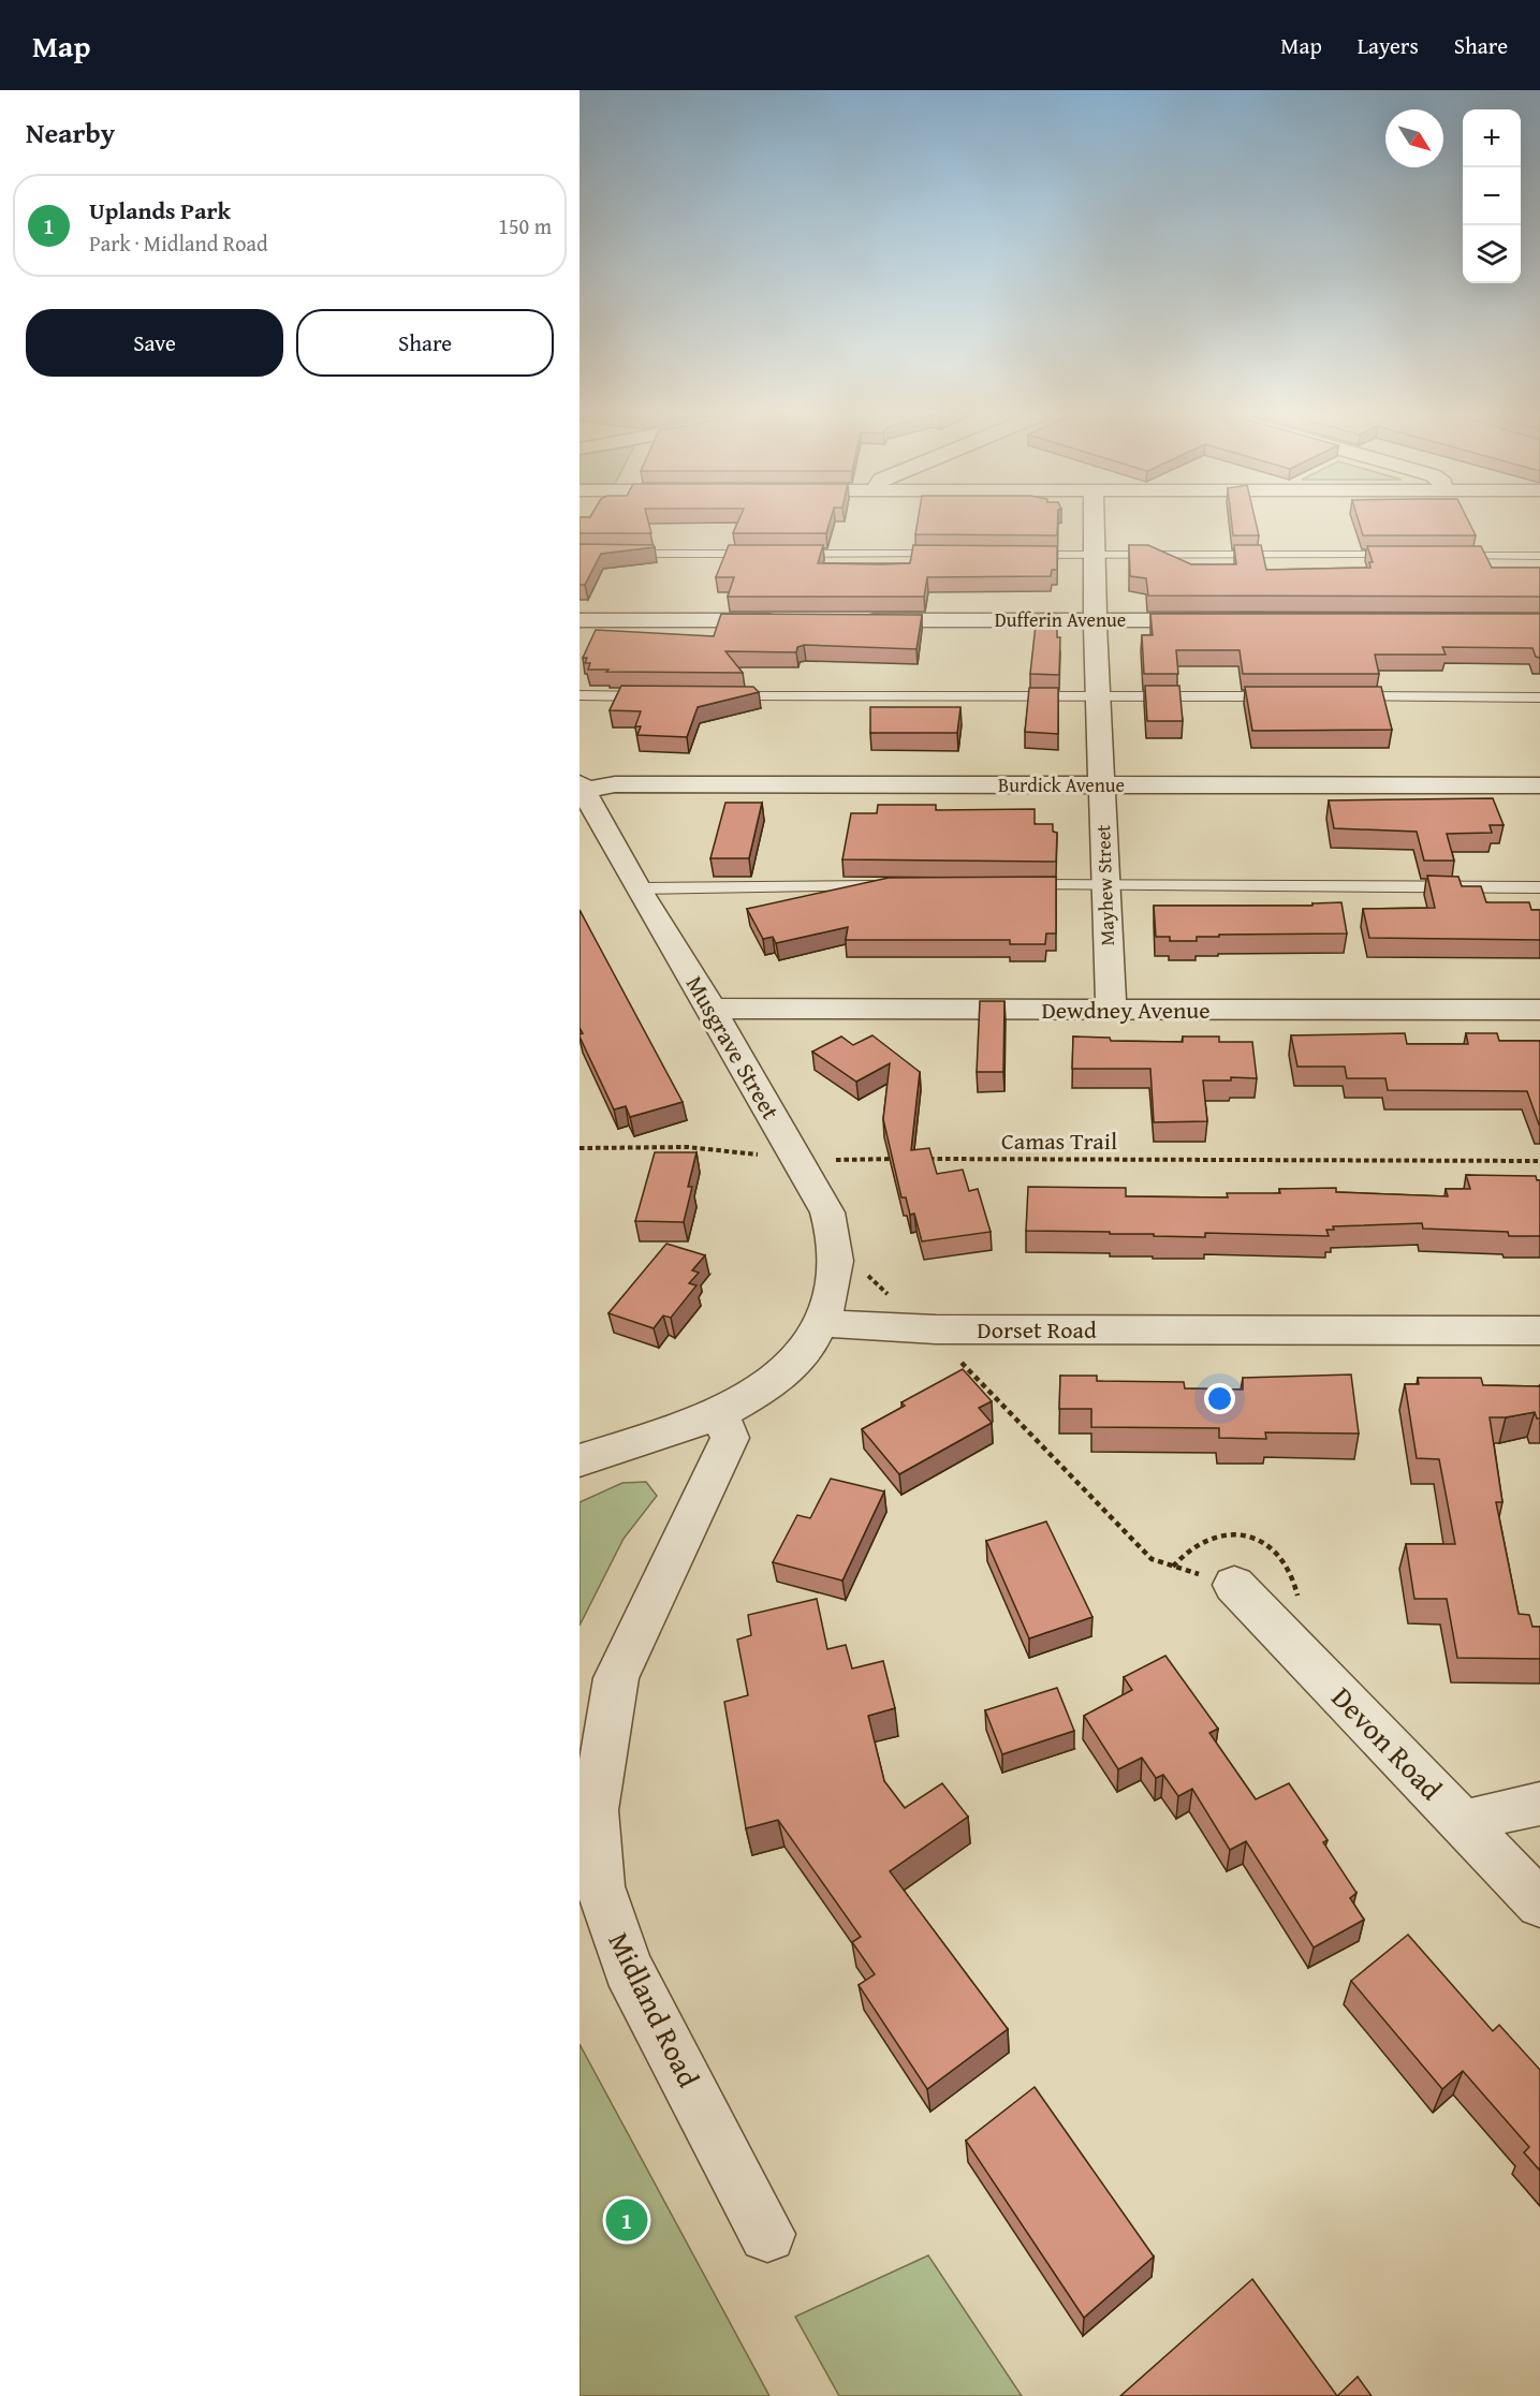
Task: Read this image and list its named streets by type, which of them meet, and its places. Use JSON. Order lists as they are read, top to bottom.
{
  "streets": {
    "street": [
      "Dufferin Avenue",
      "Burdick Avenue",
      "Mayhew Street",
      "Dewdney Avenue",
      "Musgrave Street",
      "Dorset Road",
      "Devon Road",
      "Midland Road"
    ],
    "path": ["Camas Trail"]
  },
  "crossings": [
    ["Dufferin Avenue", "Mayhew Street"],
    ["Burdick Avenue", "Mayhew Street"],
    ["Burdick Avenue", "Musgrave Street"],
    ["Mayhew Street", "Dewdney Avenue"],
    ["Dewdney Avenue", "Musgrave Street"],
    ["Musgrave Street", "Dorset Road"]
  ],
  "north": "bottom right",
  "page": {
    "header": "Map",
    "nav": ["Map", "Layers", "Share"],
    "heading": "Nearby",
    "map_buttons": ["+", "−"],
    "list": [
      {
        "mark": "1",
        "name": "Uplands Park",
        "note": "Park · Midland Road",
        "value": "150 m"
      }
    ],
    "buttons": ["Save", "Share"],
    "pins": "1"
  }
}
